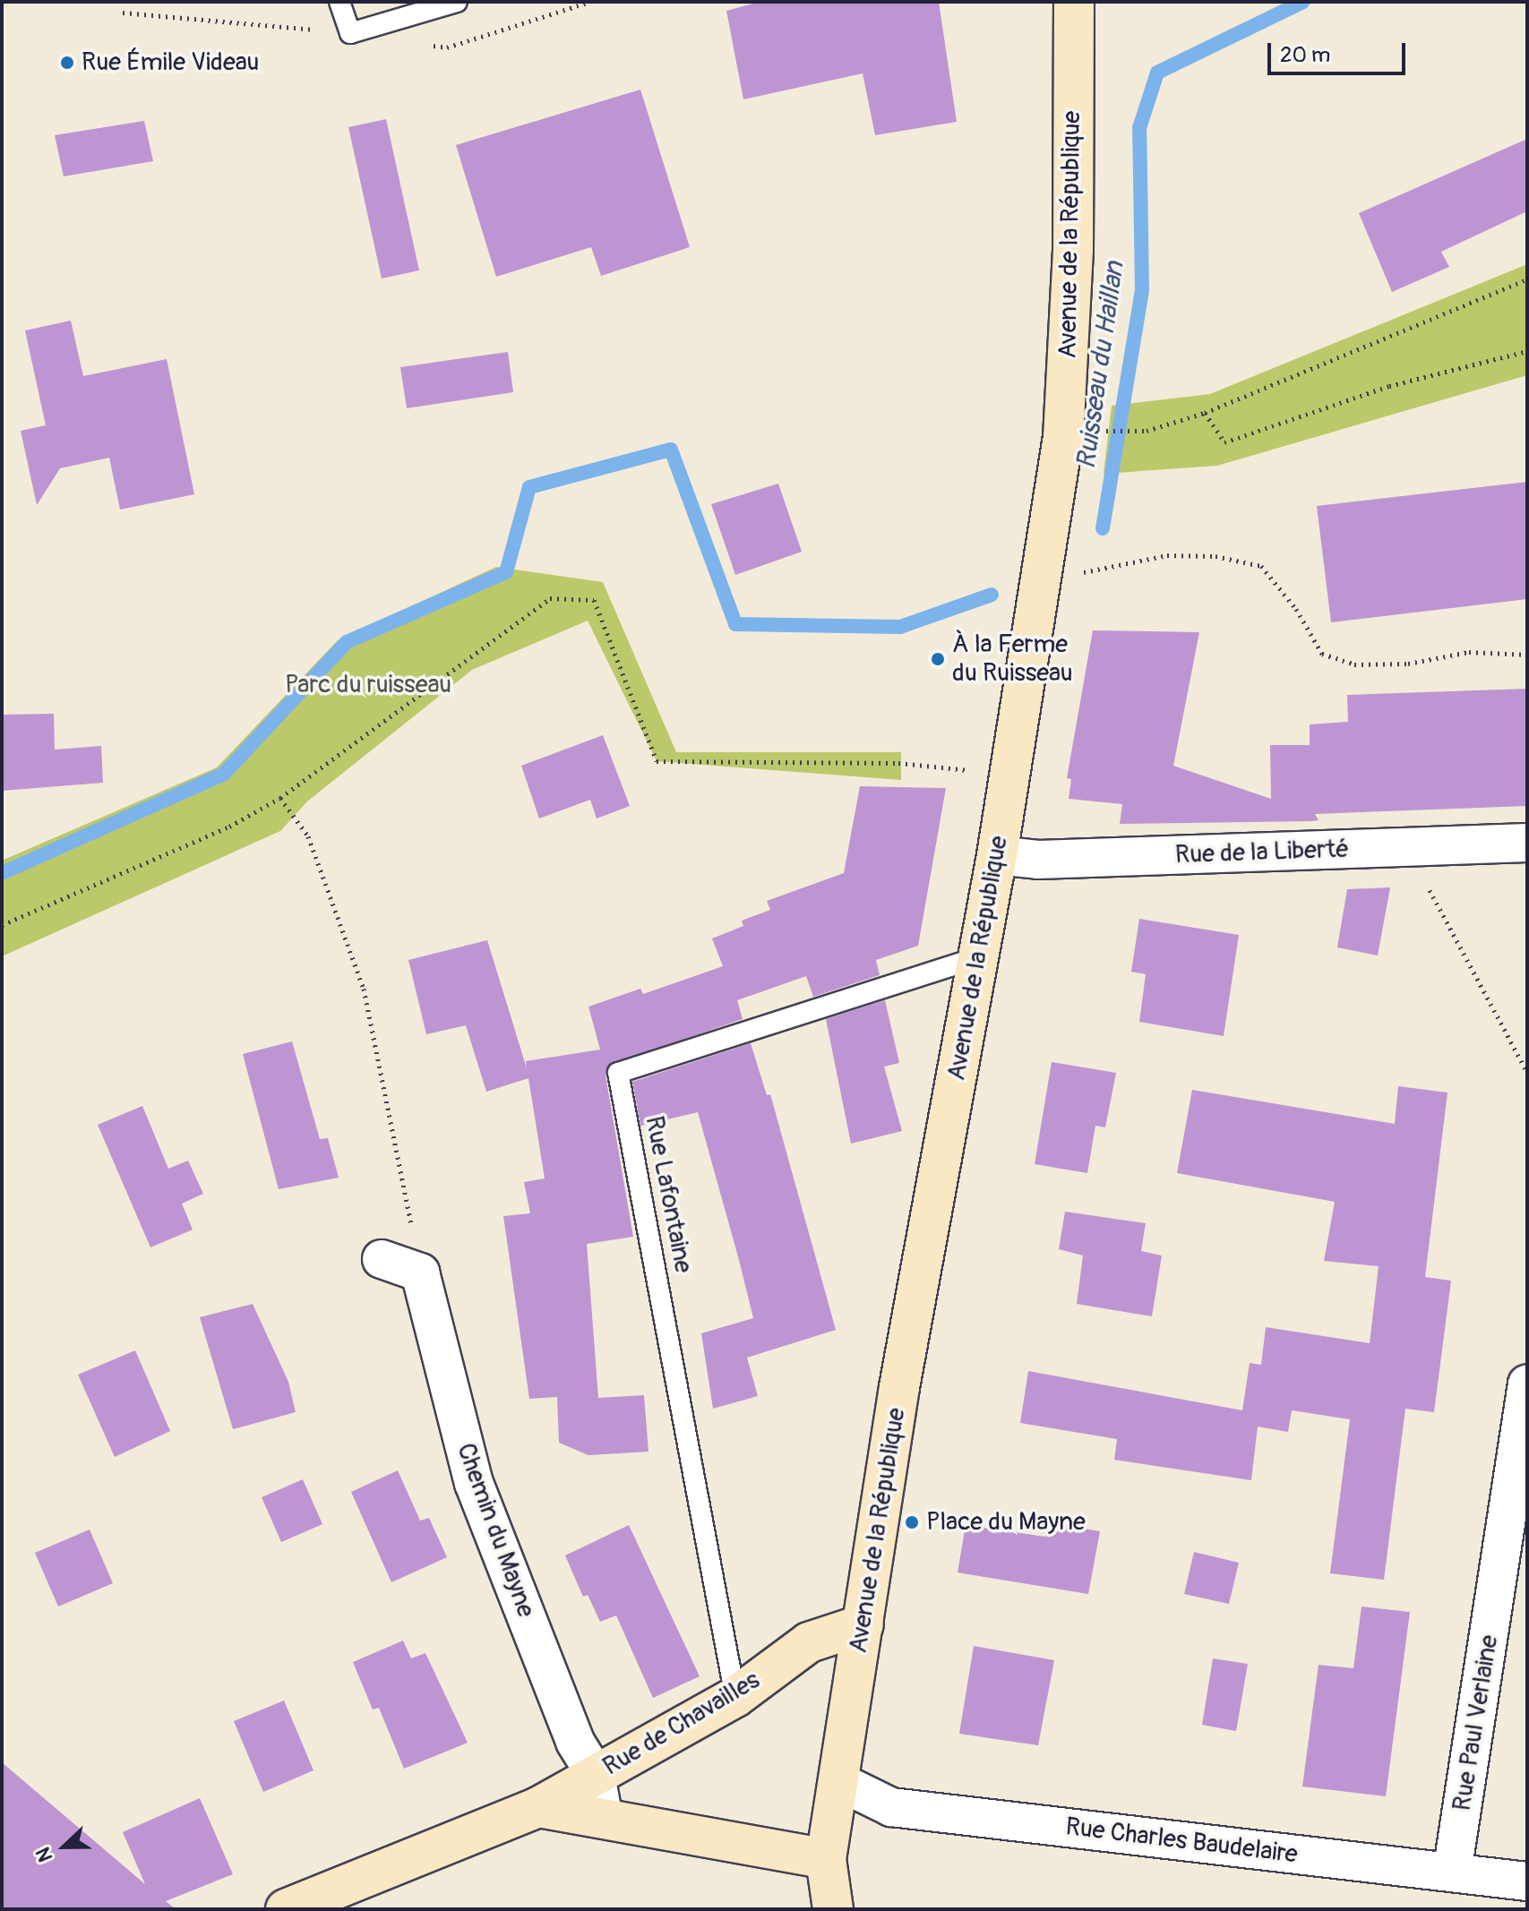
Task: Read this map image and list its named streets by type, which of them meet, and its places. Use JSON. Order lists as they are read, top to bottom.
{
  "streets": {
    "street": [
      "Avenue de la République",
      "Rue de la Liberté",
      "Chemin du Mayne",
      "Rue Paul Verlaine",
      "Rue de Chavailles",
      "Rue Charles Baudelaire"
    ],
    "lane": ["Rue Lafontaine"]
  },
  "crossings": [
    ["Avenue de la République", "Rue de la Liberté"],
    ["Avenue de la République", "Rue Lafontaine"],
    ["Avenue de la République", "Rue de Chavailles"],
    ["Avenue de la République", "Rue Charles Baudelaire"],
    ["Rue Lafontaine", "Rue de Chavailles"],
    ["Chemin du Mayne", "Rue de Chavailles"],
    ["Rue Paul Verlaine", "Rue Charles Baudelaire"]
  ],
  "water": ["Ruisseau du Haillan"],
  "parks": ["Parc du ruisseau"],
  "places": ["Rue Émile Videau", "À la Ferme du Ruisseau", "Place du Mayne"],
  "scale_bar": "20 m",
  "north": "left"
}
